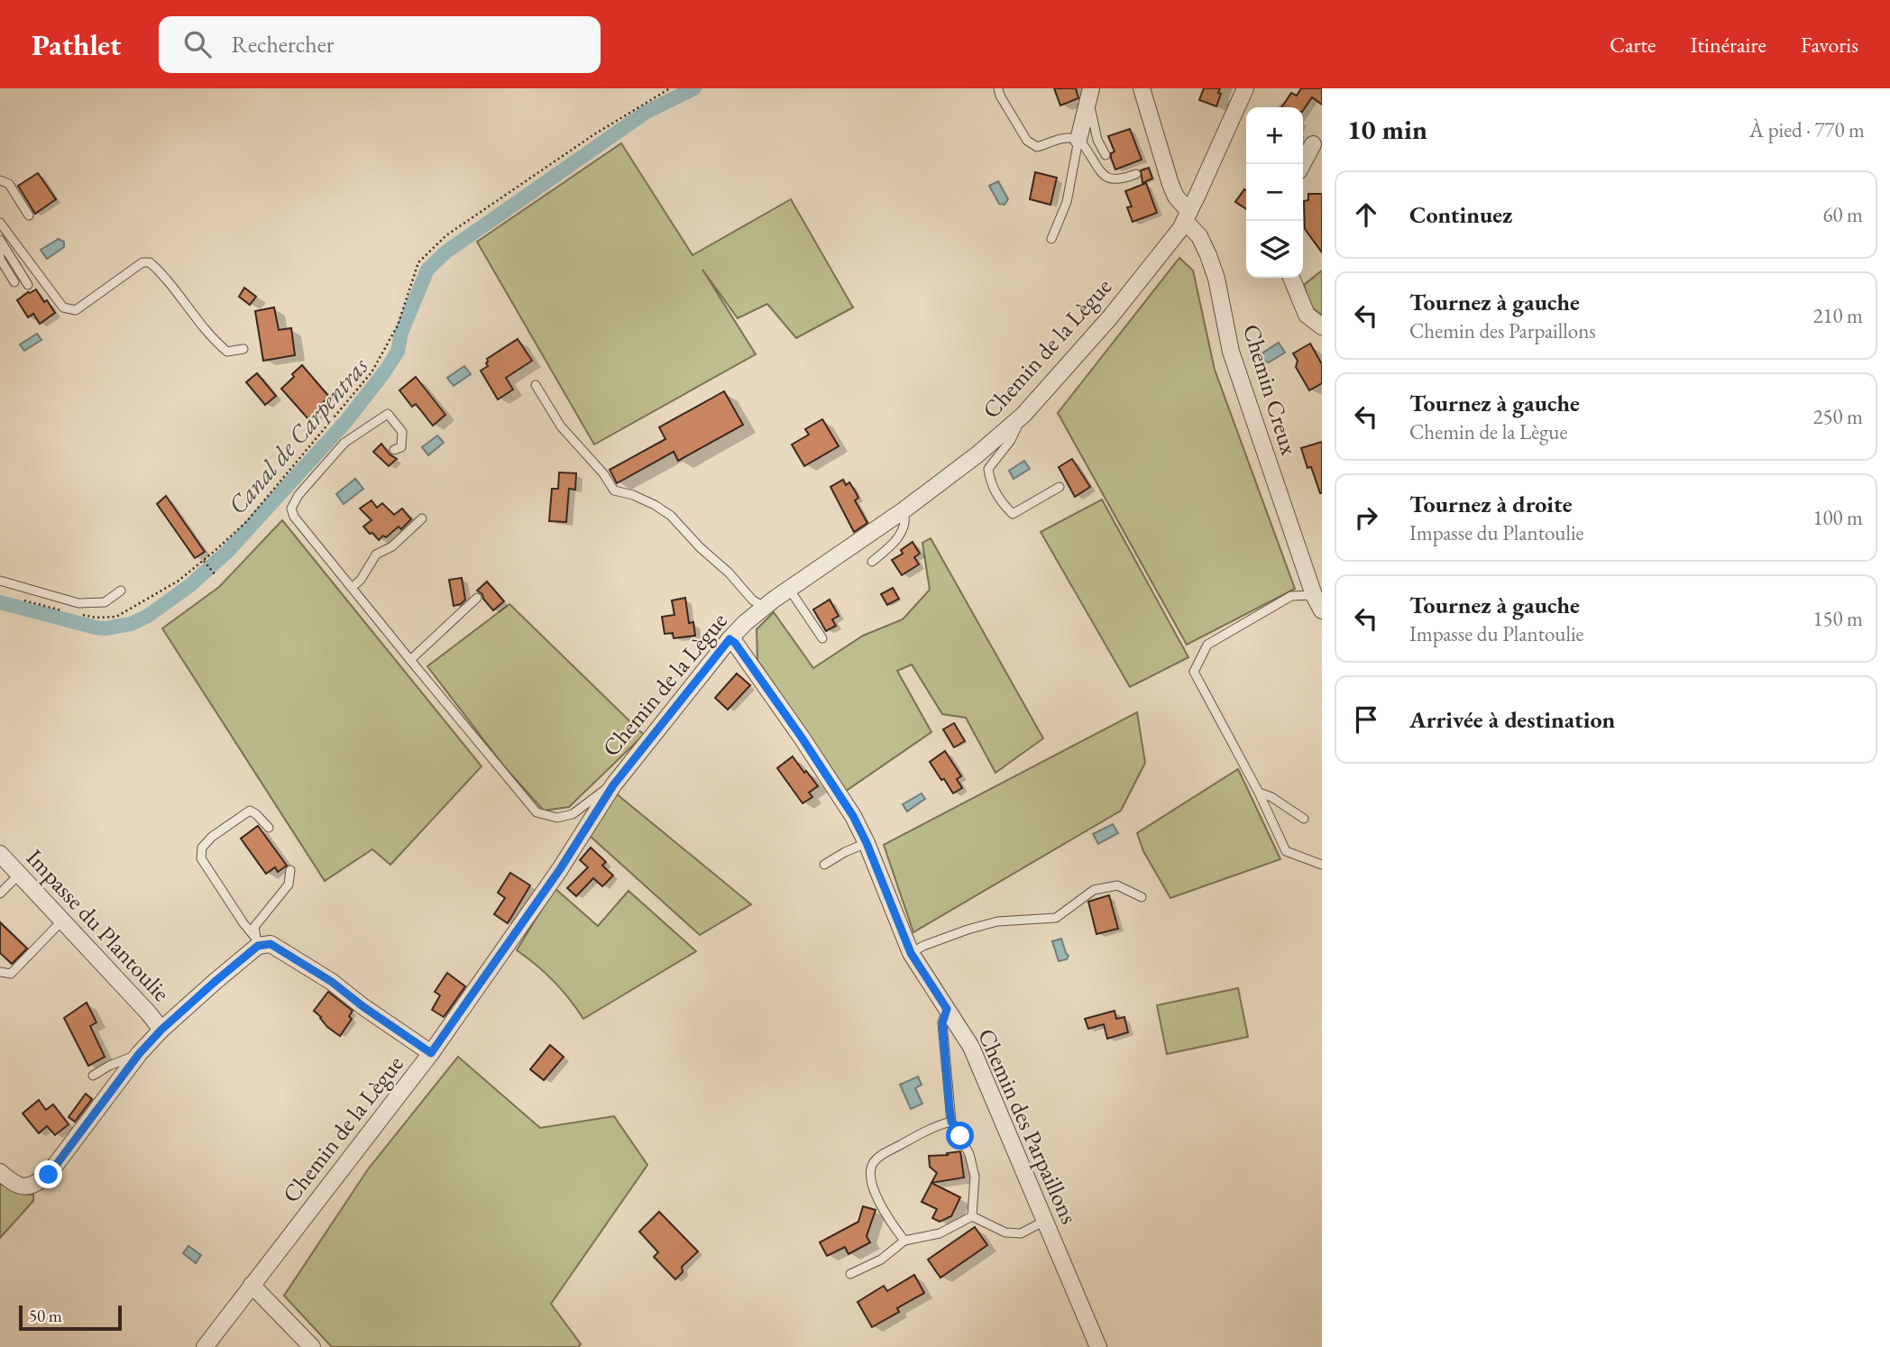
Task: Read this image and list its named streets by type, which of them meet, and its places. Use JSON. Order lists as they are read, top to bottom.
{
  "streets": {
    "street": [
      "Chemin de la Lègue",
      "Chemin Creux",
      "Impasse du Plantoulie",
      "Chemin des Parpaillons"
    ]
  },
  "crossings": [
    ["Chemin de la Lègue", "Chemin Creux"],
    ["Chemin de la Lègue", "Chemin des Parpaillons"]
  ],
  "water": ["Canal de Carpentras"],
  "scale_bar": "50 m",
  "page": {
    "header": "Pathlet",
    "search": "Rechercher",
    "nav": ["Carte", "Itinéraire", "Favoris"],
    "heading": ["10 min", "À pied · 770 m"],
    "map_buttons": ["+", "−"],
    "list": [
      ["Continuez", "60 m"],
      ["Tournez à gauche", "Chemin des Parpaillons", "210 m"],
      ["Tournez à gauche", "Chemin de la Lègue", "250 m"],
      ["Tournez à droite", "Impasse du Plantoulie", "100 m"],
      ["Tournez à gauche", "Impasse du Plantoulie", "150 m"],
      "Arrivée à destination"
    ],
    "scale": "50 m"
  }
}
